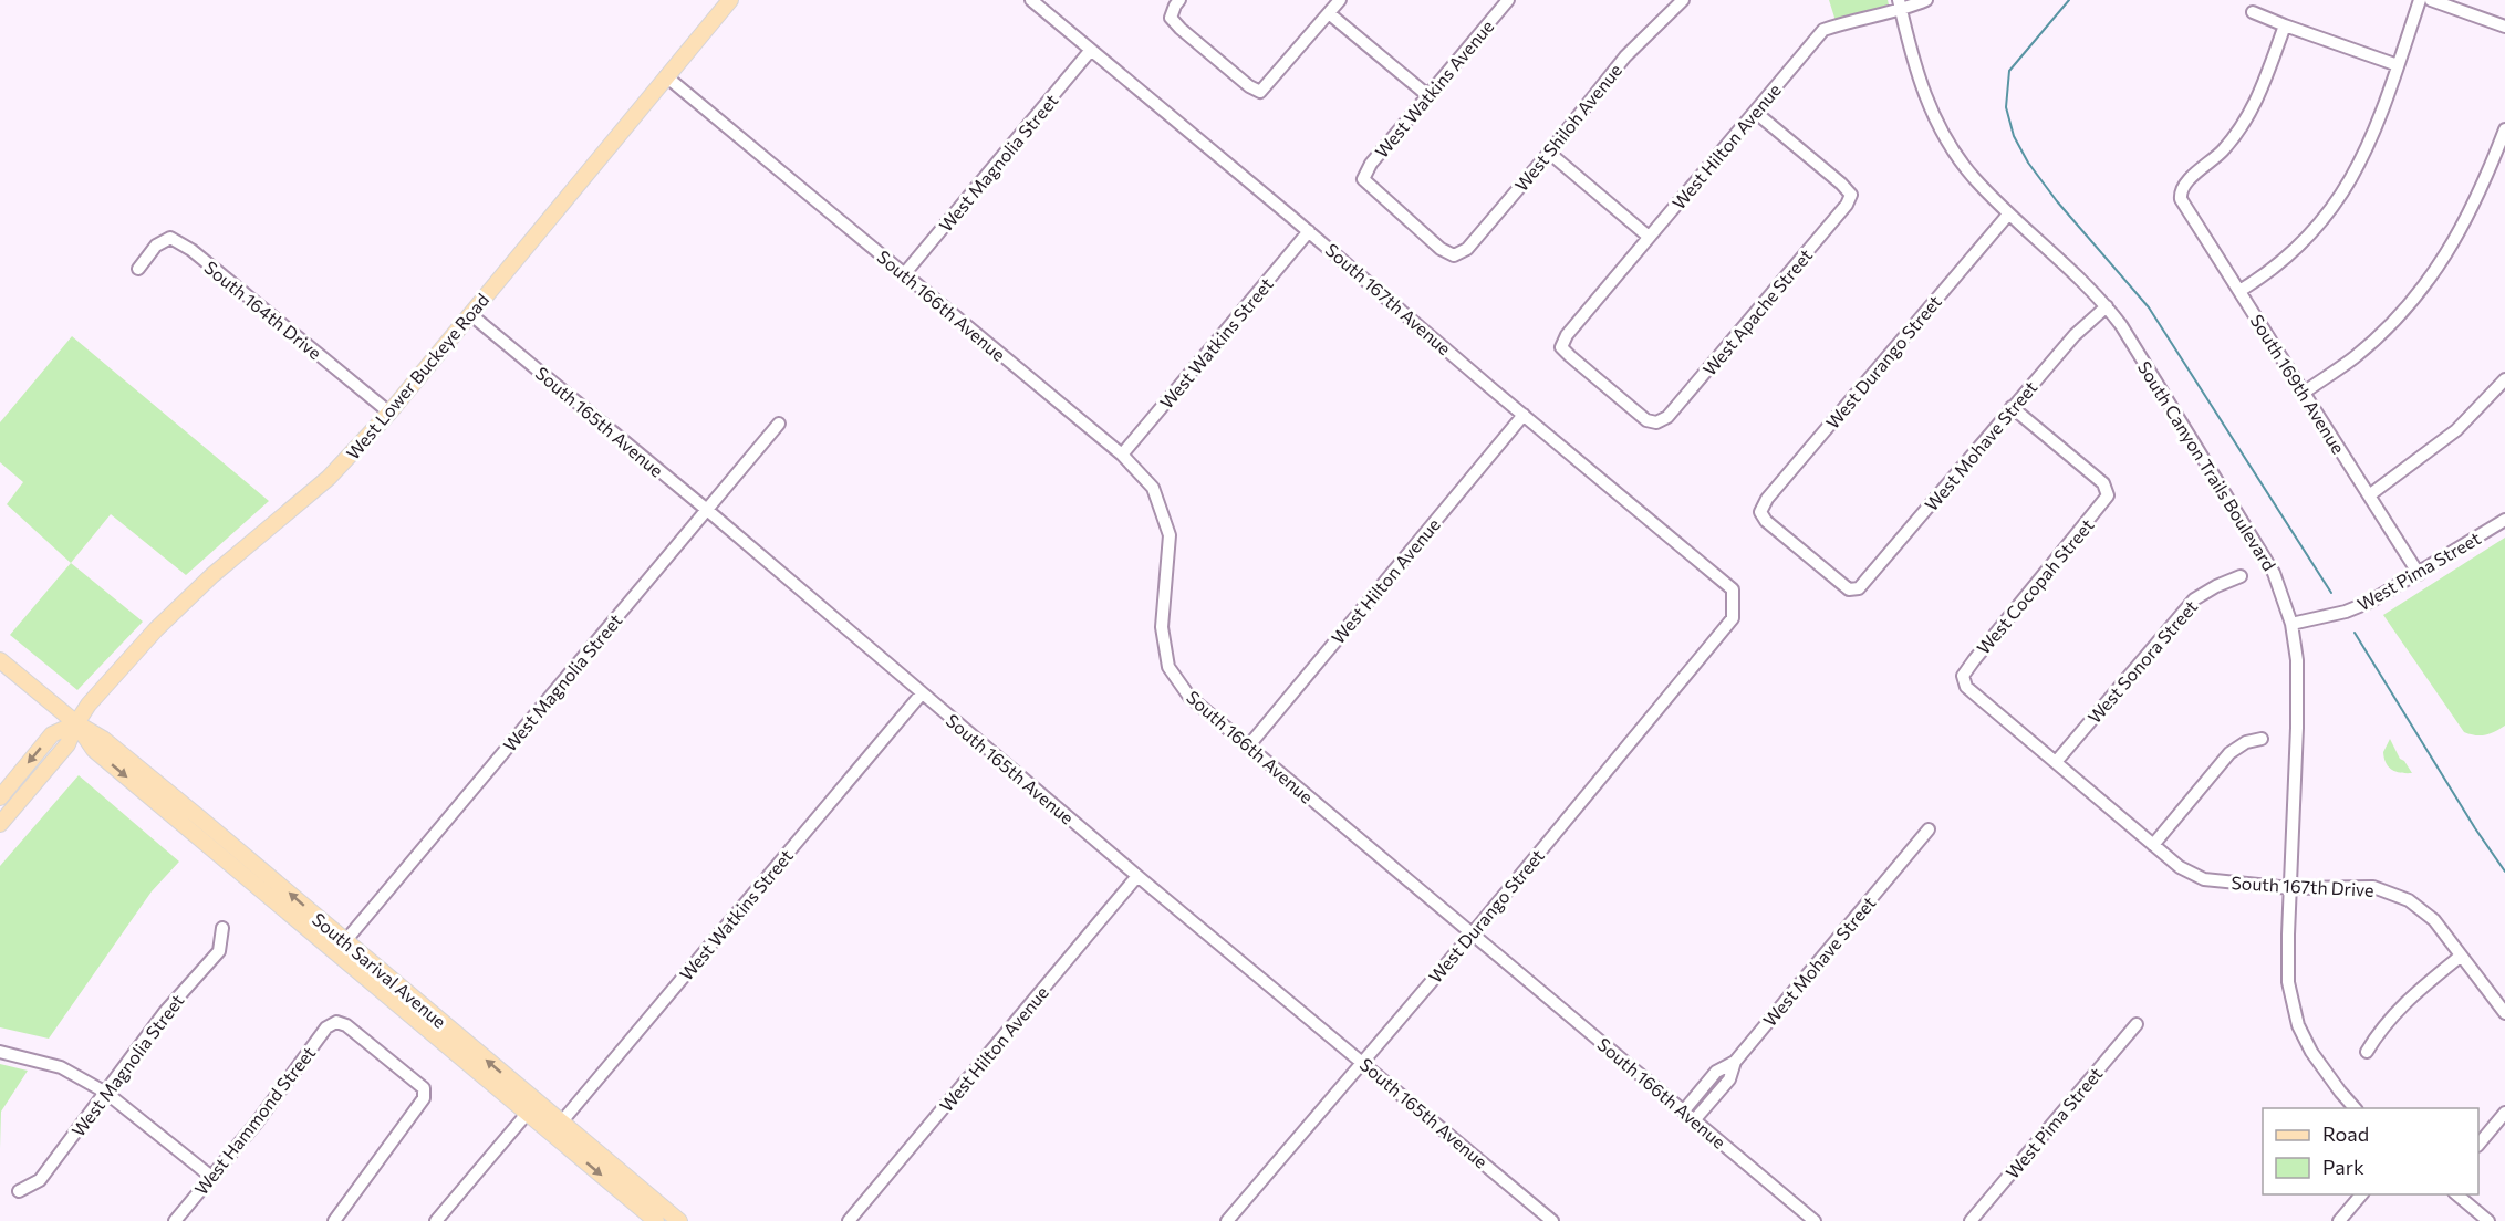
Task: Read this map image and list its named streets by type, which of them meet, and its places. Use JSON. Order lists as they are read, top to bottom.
{
  "streets": {
    "main road": ["West Lower Buckeye Road", "South Sarival Avenue"],
    "street": [
      "West Watkins Avenue",
      "West Shiloh Avenue",
      "West Hilton Avenue",
      "West Magnolia Street",
      "South 167th Avenue",
      "South 166th Avenue",
      "South 164th Drive",
      "West Apache Street",
      "West Watkins Street",
      "West Durango Street",
      "South 169th Avenue",
      "South 165th Avenue",
      "West Mohave Street",
      "South Canyon Trails Boulevard",
      "West Pima Street",
      "West Cocopah Street",
      "West Sonora Street",
      "South 167th Drive",
      "West Hammond Street"
    ]
  },
  "crossings": [
    ["West Watkins Avenue", "West Shiloh Avenue"],
    ["West Hilton Avenue", "South 167th Avenue"],
    ["West Hilton Avenue", "South 166th Avenue"],
    ["West Hilton Avenue", "West Apache Street"],
    ["West Hilton Avenue", "South 165th Avenue"],
    ["West Hilton Avenue", "South Canyon Trails Boulevard"],
    ["West Magnolia Street", "South 167th Avenue"],
    ["West Magnolia Street", "South 166th Avenue"],
    ["West Magnolia Street", "South 165th Avenue"],
    ["West Magnolia Street", "South Sarival Avenue"],
    ["South 167th Avenue", "West Watkins Street"],
    ["South 167th Avenue", "West Durango Street"],
    ["South 166th Avenue", "West Watkins Street"],
    ["South 166th Avenue", "West Durango Street"],
    ["South 166th Avenue", "West Lower Buckeye Road"],
    ["South 166th Avenue", "West Mohave Street"],
    ["South 164th Drive", "West Lower Buckeye Road"],
    ["West Watkins Street", "South 165th Avenue"],
    ["West Watkins Street", "South Sarival Avenue"],
    ["West Durango Street", "South 165th Avenue"],
    ["West Durango Street", "West Mohave Street"],
    ["West Durango Street", "South Canyon Trails Boulevard"],
    ["West Lower Buckeye Road", "South 165th Avenue"],
    ["West Lower Buckeye Road", "South Sarival Avenue"],
    ["South 169th Avenue", "West Pima Street"],
    ["West Mohave Street", "South Canyon Trails Boulevard"],
    ["West Mohave Street", "West Cocopah Street"],
    ["South Canyon Trails Boulevard", "West Pima Street"],
    ["South Canyon Trails Boulevard", "South 167th Drive"],
    ["West Cocopah Street", "South 167th Drive"],
    ["West Sonora Street", "South 167th Drive"]
  ],
  "legend": ["Road", "Park"]
}
